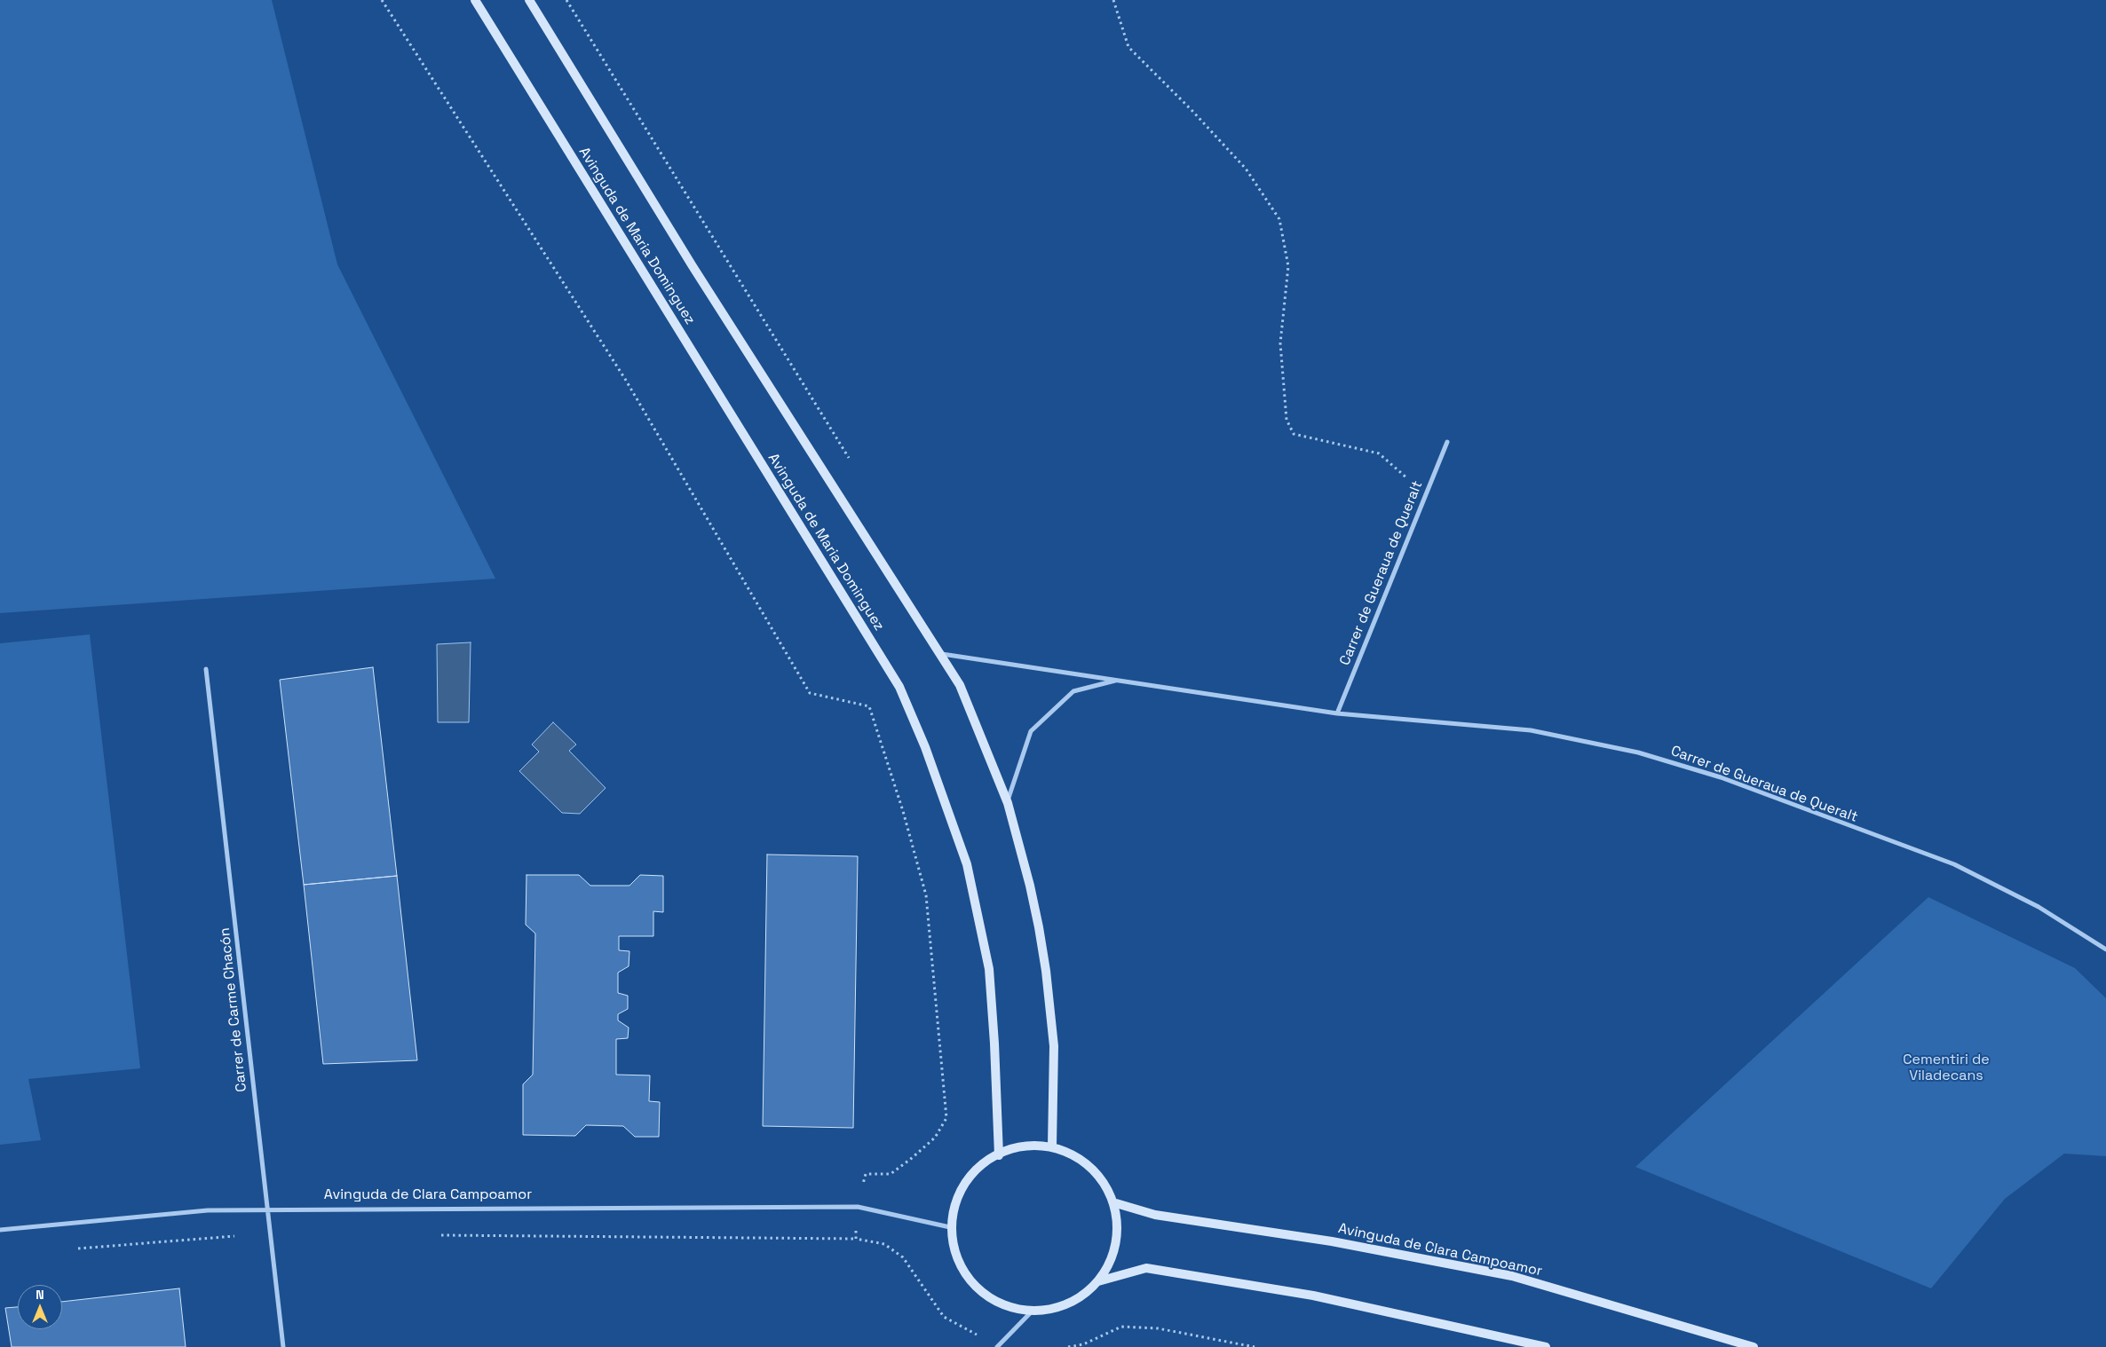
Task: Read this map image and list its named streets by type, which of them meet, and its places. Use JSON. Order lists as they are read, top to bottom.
{
  "streets": {
    "street": [
      "Avinguda de Maria Dominguez",
      "Carrer de Gueraua de Queralt",
      "Carrer de Carme Chacón",
      "Avinguda de Clara Campoamor"
    ]
  },
  "crossings": [
    ["Carrer de Carme Chacón", "Avinguda de Clara Campoamor"]
  ],
  "parks": ["Cementiri de Viladecans"],
  "north": "top"
}
